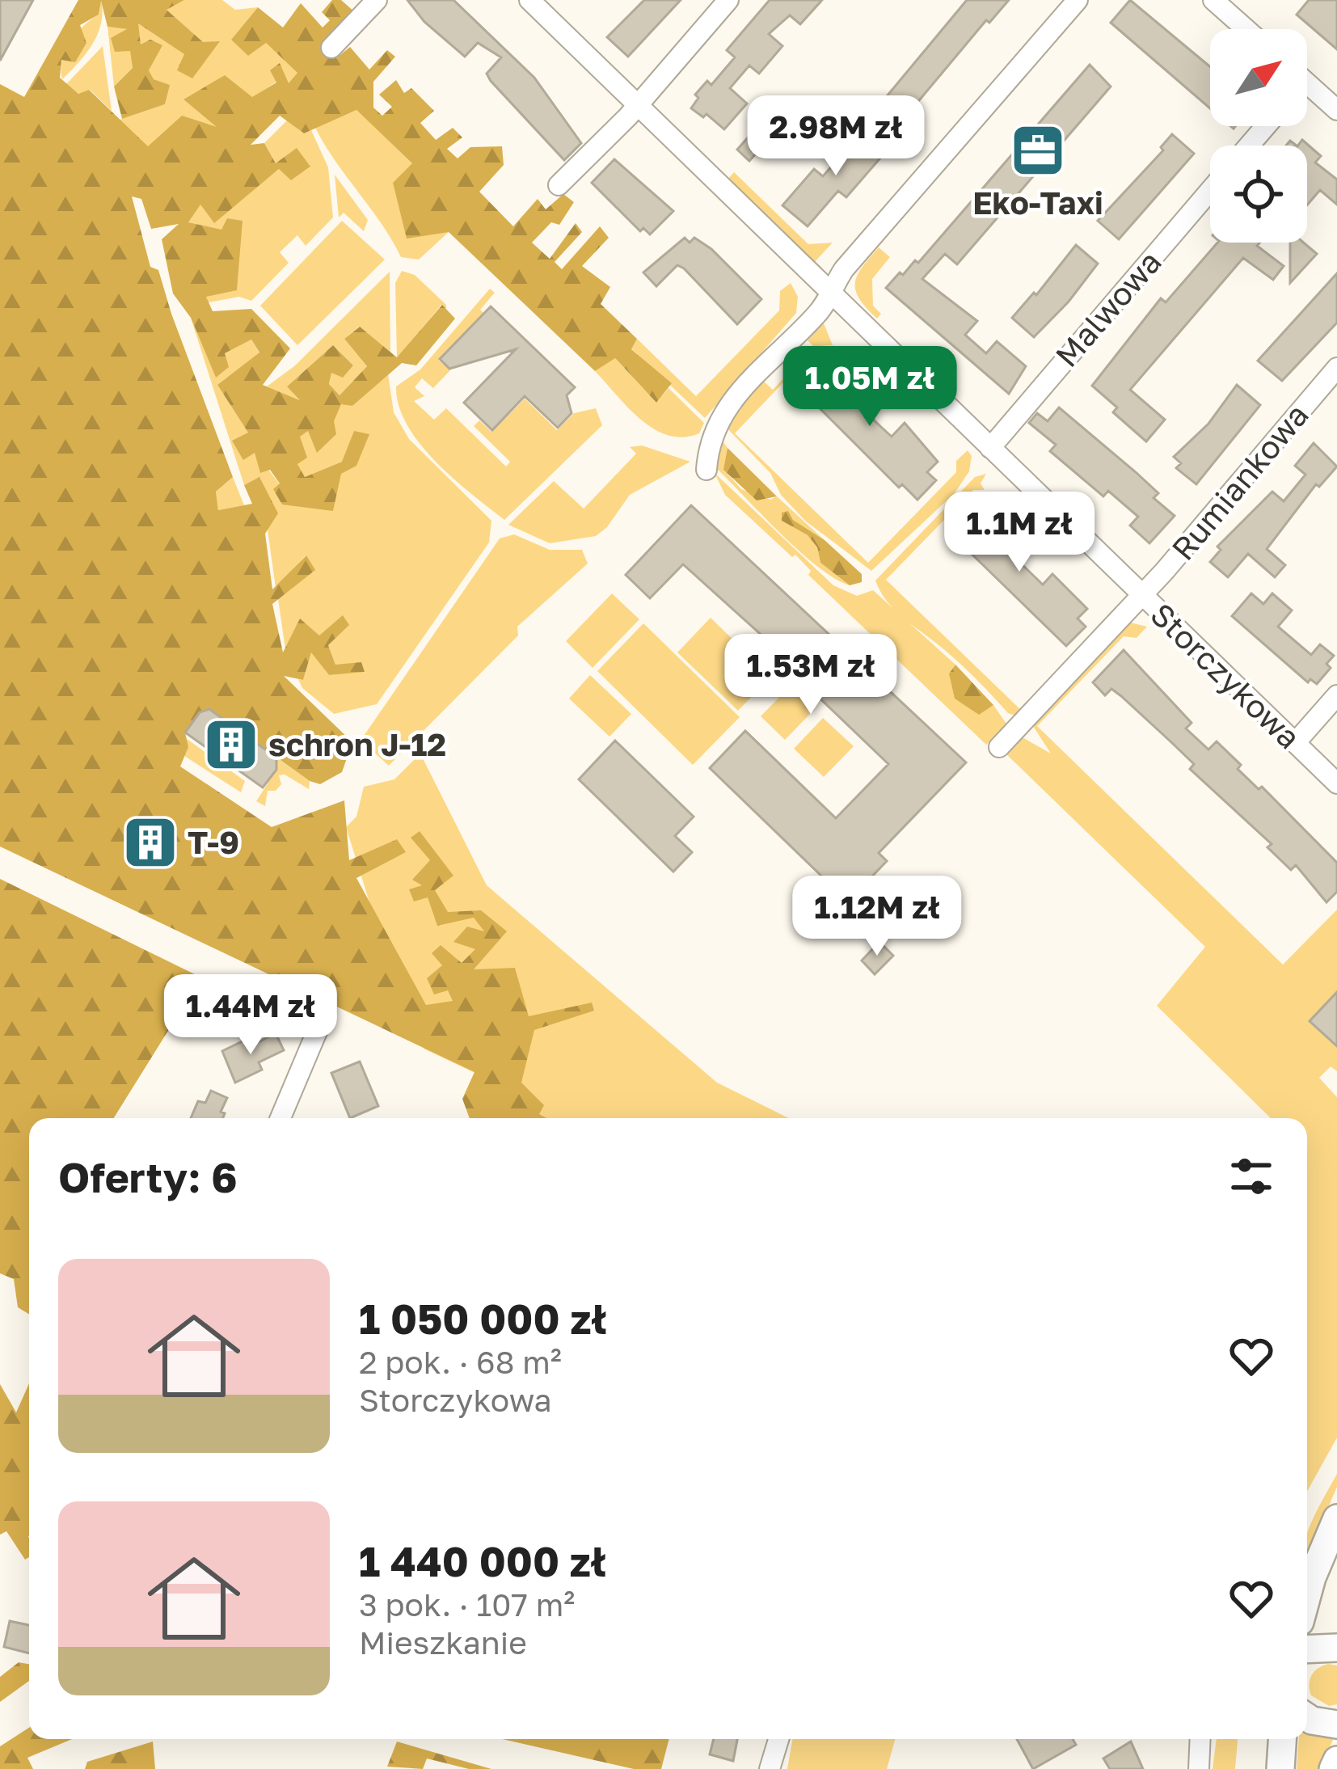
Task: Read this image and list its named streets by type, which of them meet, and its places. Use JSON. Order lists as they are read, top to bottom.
{
  "streets": {
    "street": ["Malwowa", "Rumiankowa", "Storczykowa"]
  },
  "crossings": [
    ["Malwowa", "Storczykowa"],
    ["Rumiankowa", "Storczykowa"]
  ],
  "places": {
    "office": ["Eko-Taxi"],
    "building": ["schron J-12", "T-9"]
  },
  "north": "top right",
  "page": {
    "price": [
      "2.98M zł",
      "1.05M zł",
      "1.1M zł",
      "1.53M zł",
      "1.12M zł",
      "1.44M zł"
    ],
    "heading": "Oferty: 6",
    "list": [
      {
        "name": "1 050 000 zł",
        "note": "2 pok. · 68 m² · Storczykowa"
      },
      {
        "name": "1 440 000 zł",
        "note": "3 pok. · 107 m² · Mieszkanie"
      }
    ]
  }
}
